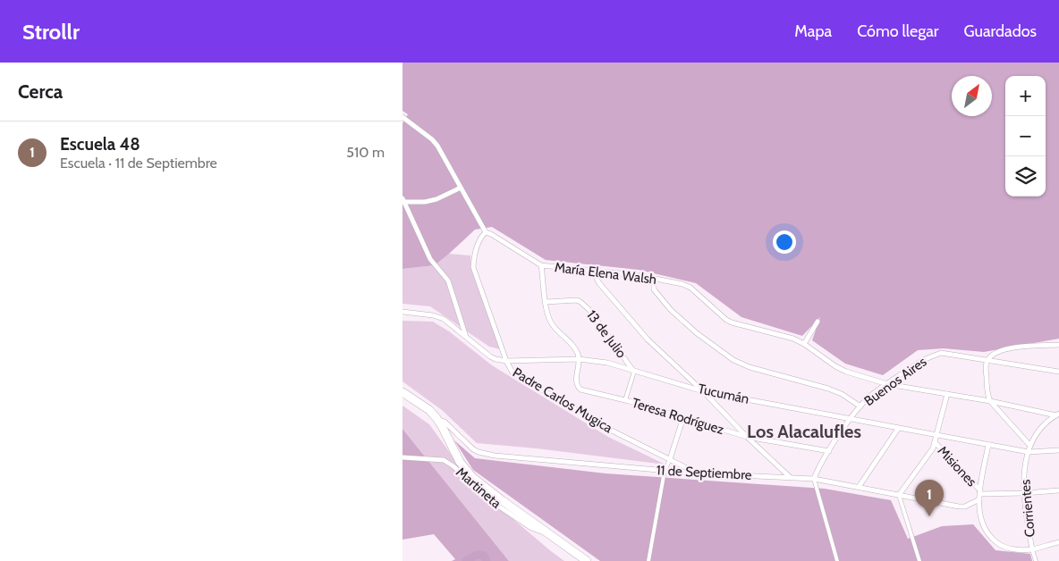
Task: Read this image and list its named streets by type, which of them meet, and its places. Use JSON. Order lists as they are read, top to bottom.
{
  "streets": {
    "street": [
      "María Elena Walsh",
      "13 de Julio",
      "Buenos Aires",
      "Tucumán",
      "Padre Carlos Mugica",
      "Teresa Rodríguez",
      "Misiones",
      "11 de Septiembre",
      "Martineta",
      "Corrientes"
    ]
  },
  "crossings": [
    ["María Elena Walsh", "Padre Carlos Mugica"],
    ["13 de Julio", "Tucumán"],
    ["13 de Julio", "Teresa Rodríguez"],
    ["Buenos Aires", "Tucumán"],
    ["Buenos Aires", "Teresa Rodríguez"],
    ["Buenos Aires", "11 de Septiembre"],
    ["Tucumán", "Padre Carlos Mugica"],
    ["Tucumán", "Teresa Rodríguez"],
    ["Tucumán", "Corrientes"],
    ["Padre Carlos Mugica", "11 de Septiembre"],
    ["Misiones", "11 de Septiembre"],
    ["Misiones", "Corrientes"]
  ],
  "districts": ["Los Alacalufles"],
  "north": "top right",
  "page": {
    "header": "Strollr",
    "nav": ["Mapa", "Cómo llegar", "Guardados"],
    "heading": "Cerca",
    "map_buttons": ["+", "−"],
    "list": [
      {
        "mark": "1",
        "name": "Escuela 48",
        "note": "Escuela · 11 de Septiembre",
        "value": "510 m"
      }
    ],
    "pins": "1"
  }
}
